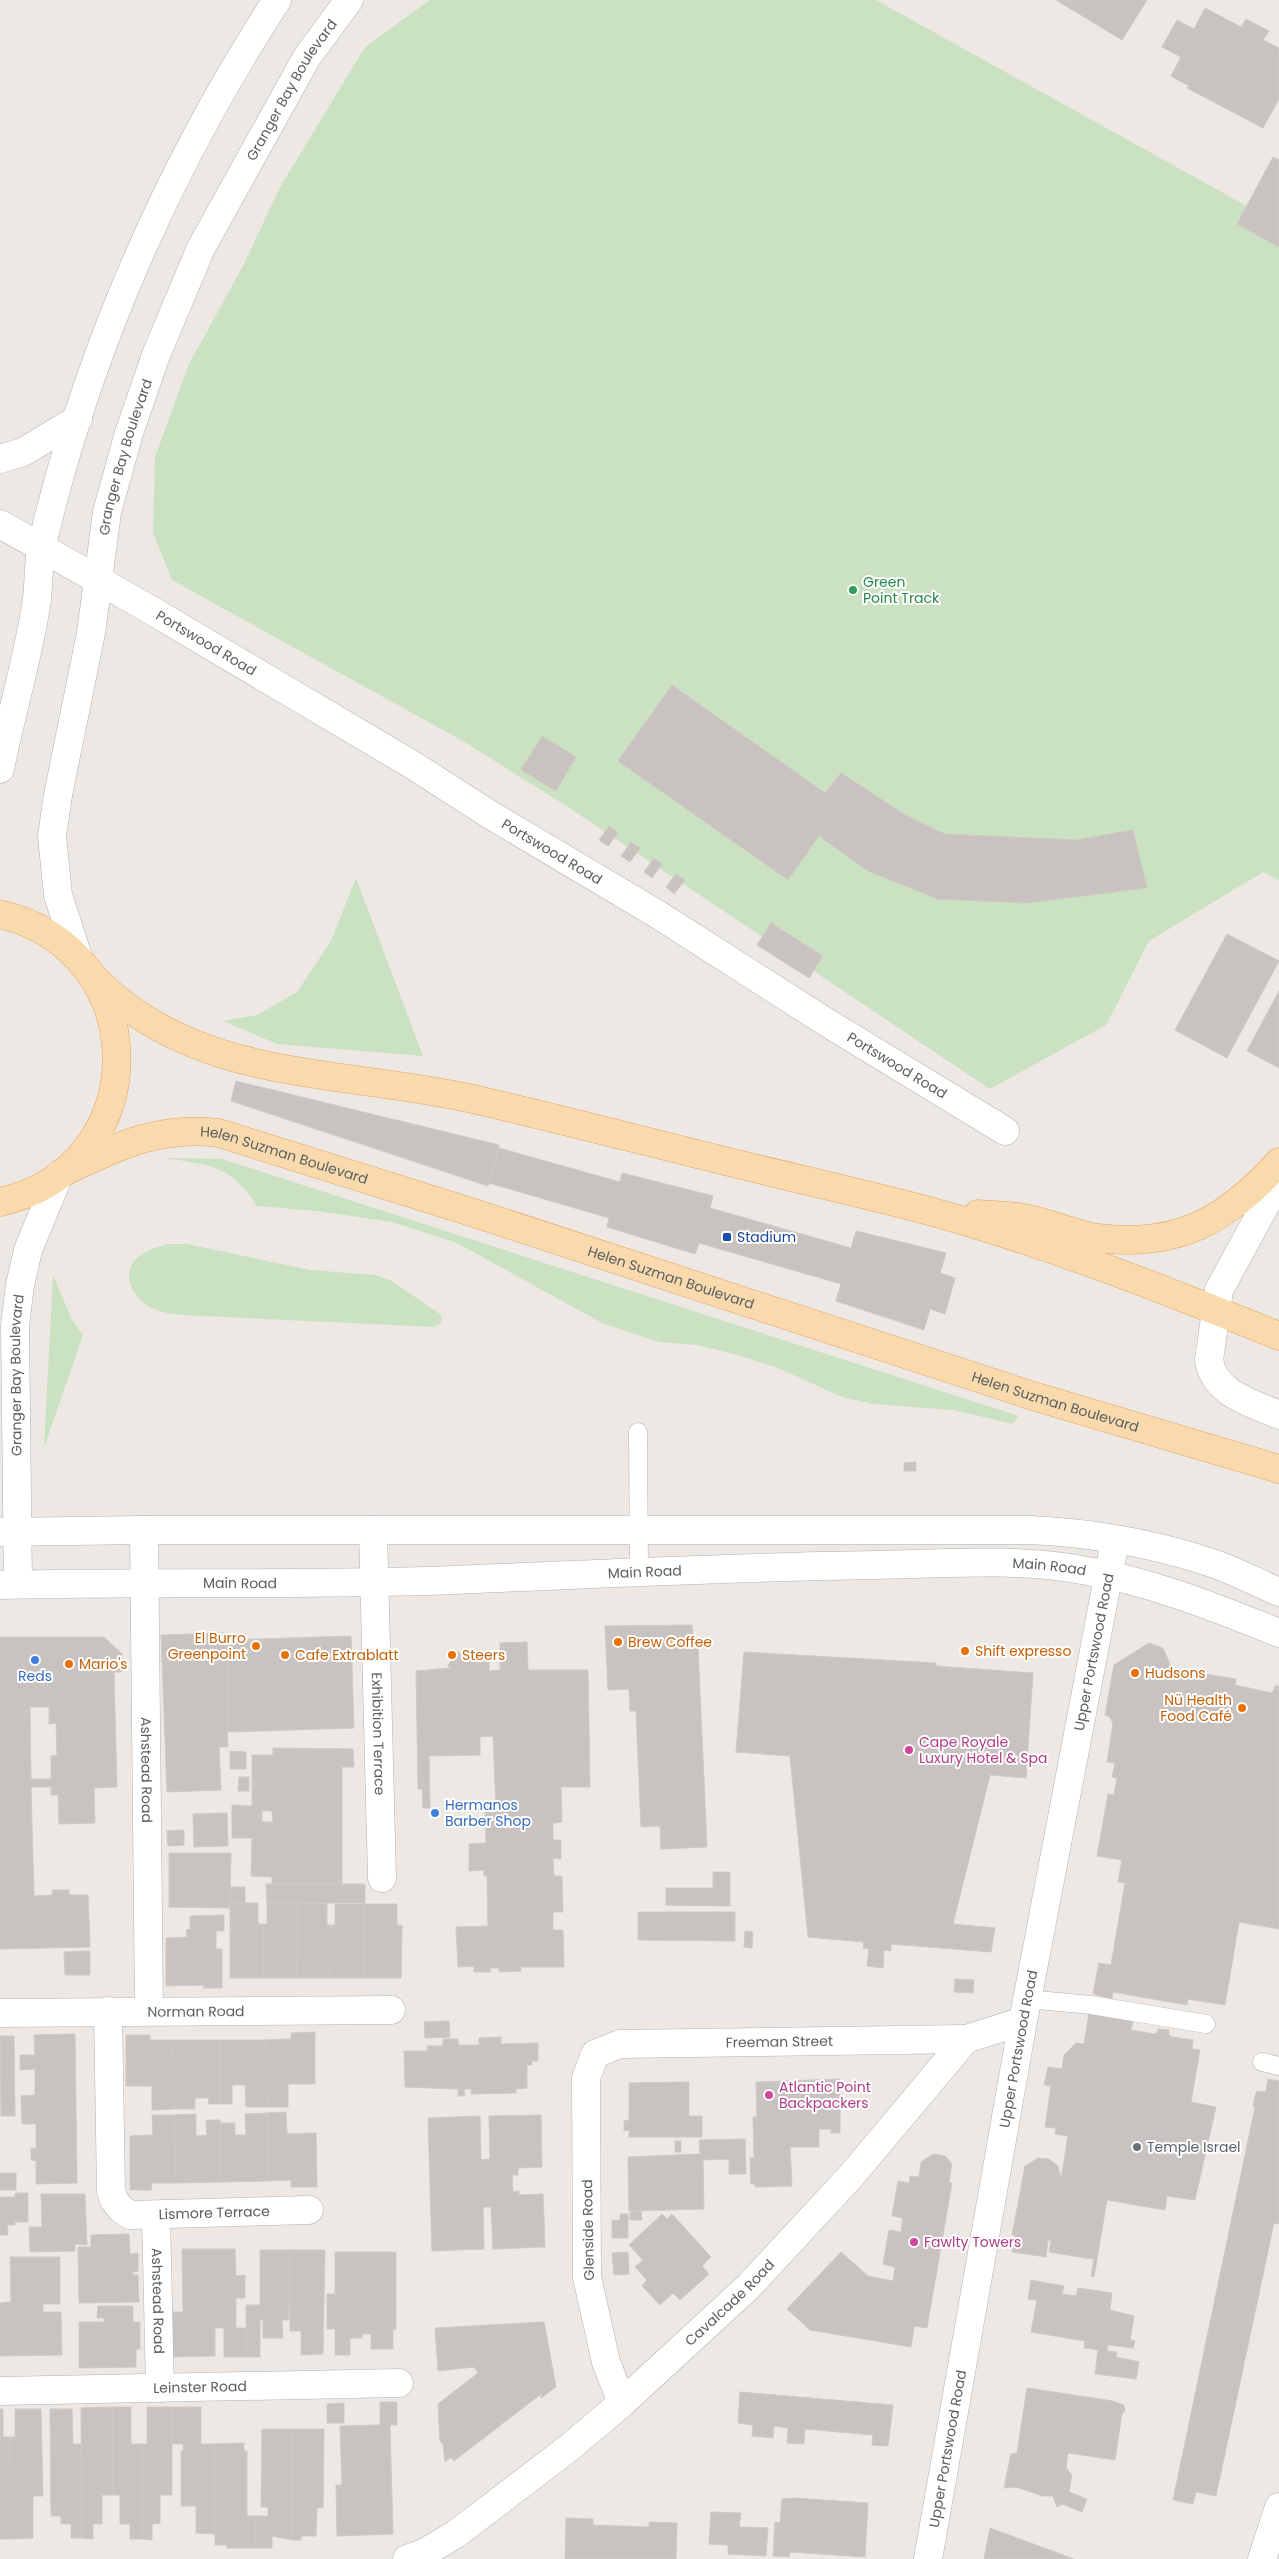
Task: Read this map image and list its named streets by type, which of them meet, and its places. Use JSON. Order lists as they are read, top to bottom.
{
  "streets": {
    "main road": ["Helen Suzman Boulevard"],
    "street": [
      "Granger Bay Boulevard",
      "Portswood Road",
      "Main Road",
      "Upper Portswood Road",
      "Exhibition Terrace",
      "Ashstead Road",
      "Norman Road",
      "Freeman Street",
      "Lismore Terrace",
      "Glenside Road",
      "Cavalcade Road",
      "Leinster Road"
    ]
  },
  "crossings": [
    ["Granger Bay Boulevard", "Portswood Road"],
    ["Granger Bay Boulevard", "Helen Suzman Boulevard"],
    ["Granger Bay Boulevard", "Main Road"],
    ["Main Road", "Upper Portswood Road"],
    ["Main Road", "Exhibition Terrace"],
    ["Main Road", "Ashstead Road"],
    ["Ashstead Road", "Norman Road"],
    ["Ashstead Road", "Lismore Terrace"],
    ["Ashstead Road", "Leinster Road"],
    ["Norman Road", "Lismore Terrace"],
    ["Freeman Street", "Glenside Road"],
    ["Freeman Street", "Cavalcade Road"],
    ["Glenside Road", "Cavalcade Road"]
  ],
  "places": {
    "other": [
      "Green Point Track",
      "Brew Coffee",
      "El Burro Greenpoint",
      "Shift expresso",
      "Cafe Extrablatt",
      "Steers",
      "Reds",
      "Mario's",
      "Hudsons",
      "Nü Health Food Café",
      "Cape Royale Luxury Hotel & Spa",
      "Hermanos Barber Shop",
      "Atlantic Point Backpackers",
      "Temple Israel",
      "Fawlty Towers"
    ],
    "transit": ["Stadium"]
  }
}
